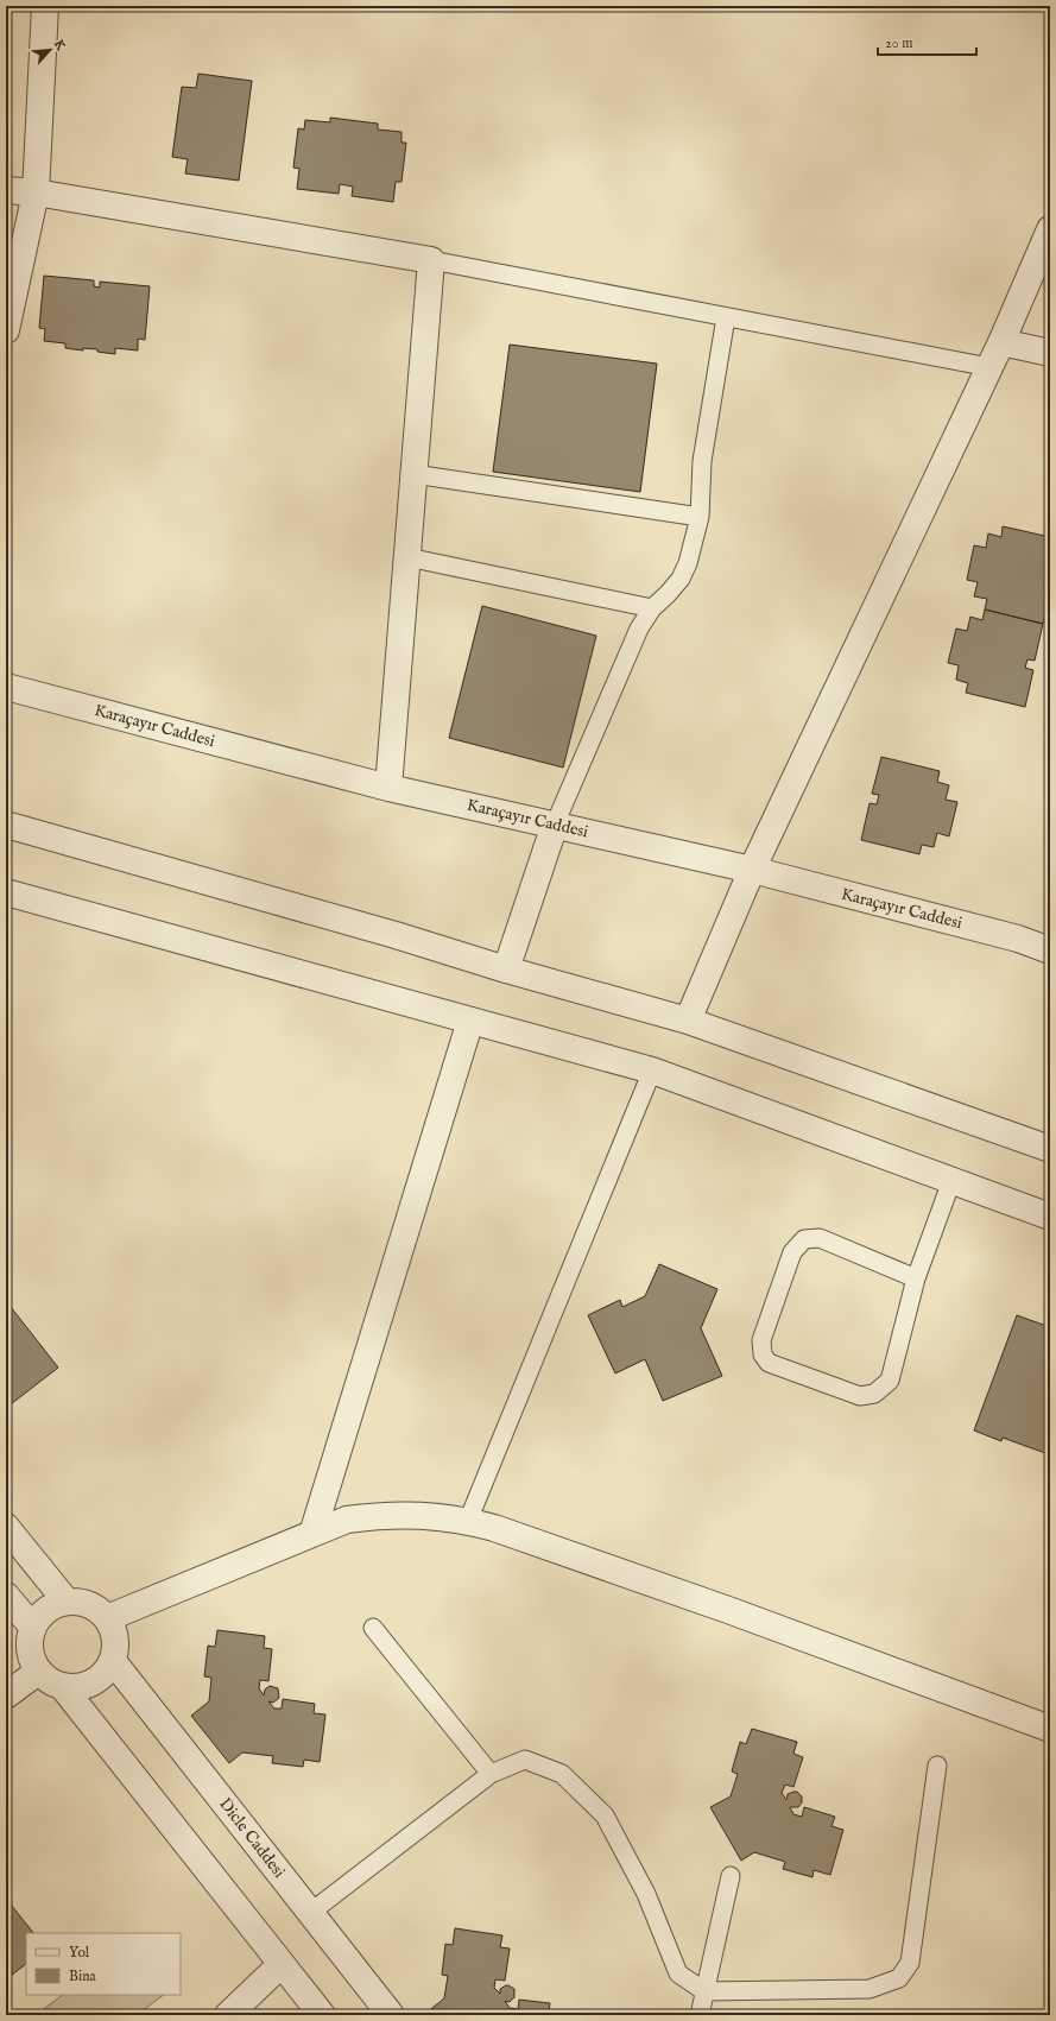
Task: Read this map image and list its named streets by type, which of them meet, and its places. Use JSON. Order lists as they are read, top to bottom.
{
  "streets": {
    "street": ["Karaçayır Caddesi", "Dicle Caddesi"]
  },
  "legend": ["Yol", "Bina"],
  "scale_bar": "20 m",
  "north": "top right"
}
